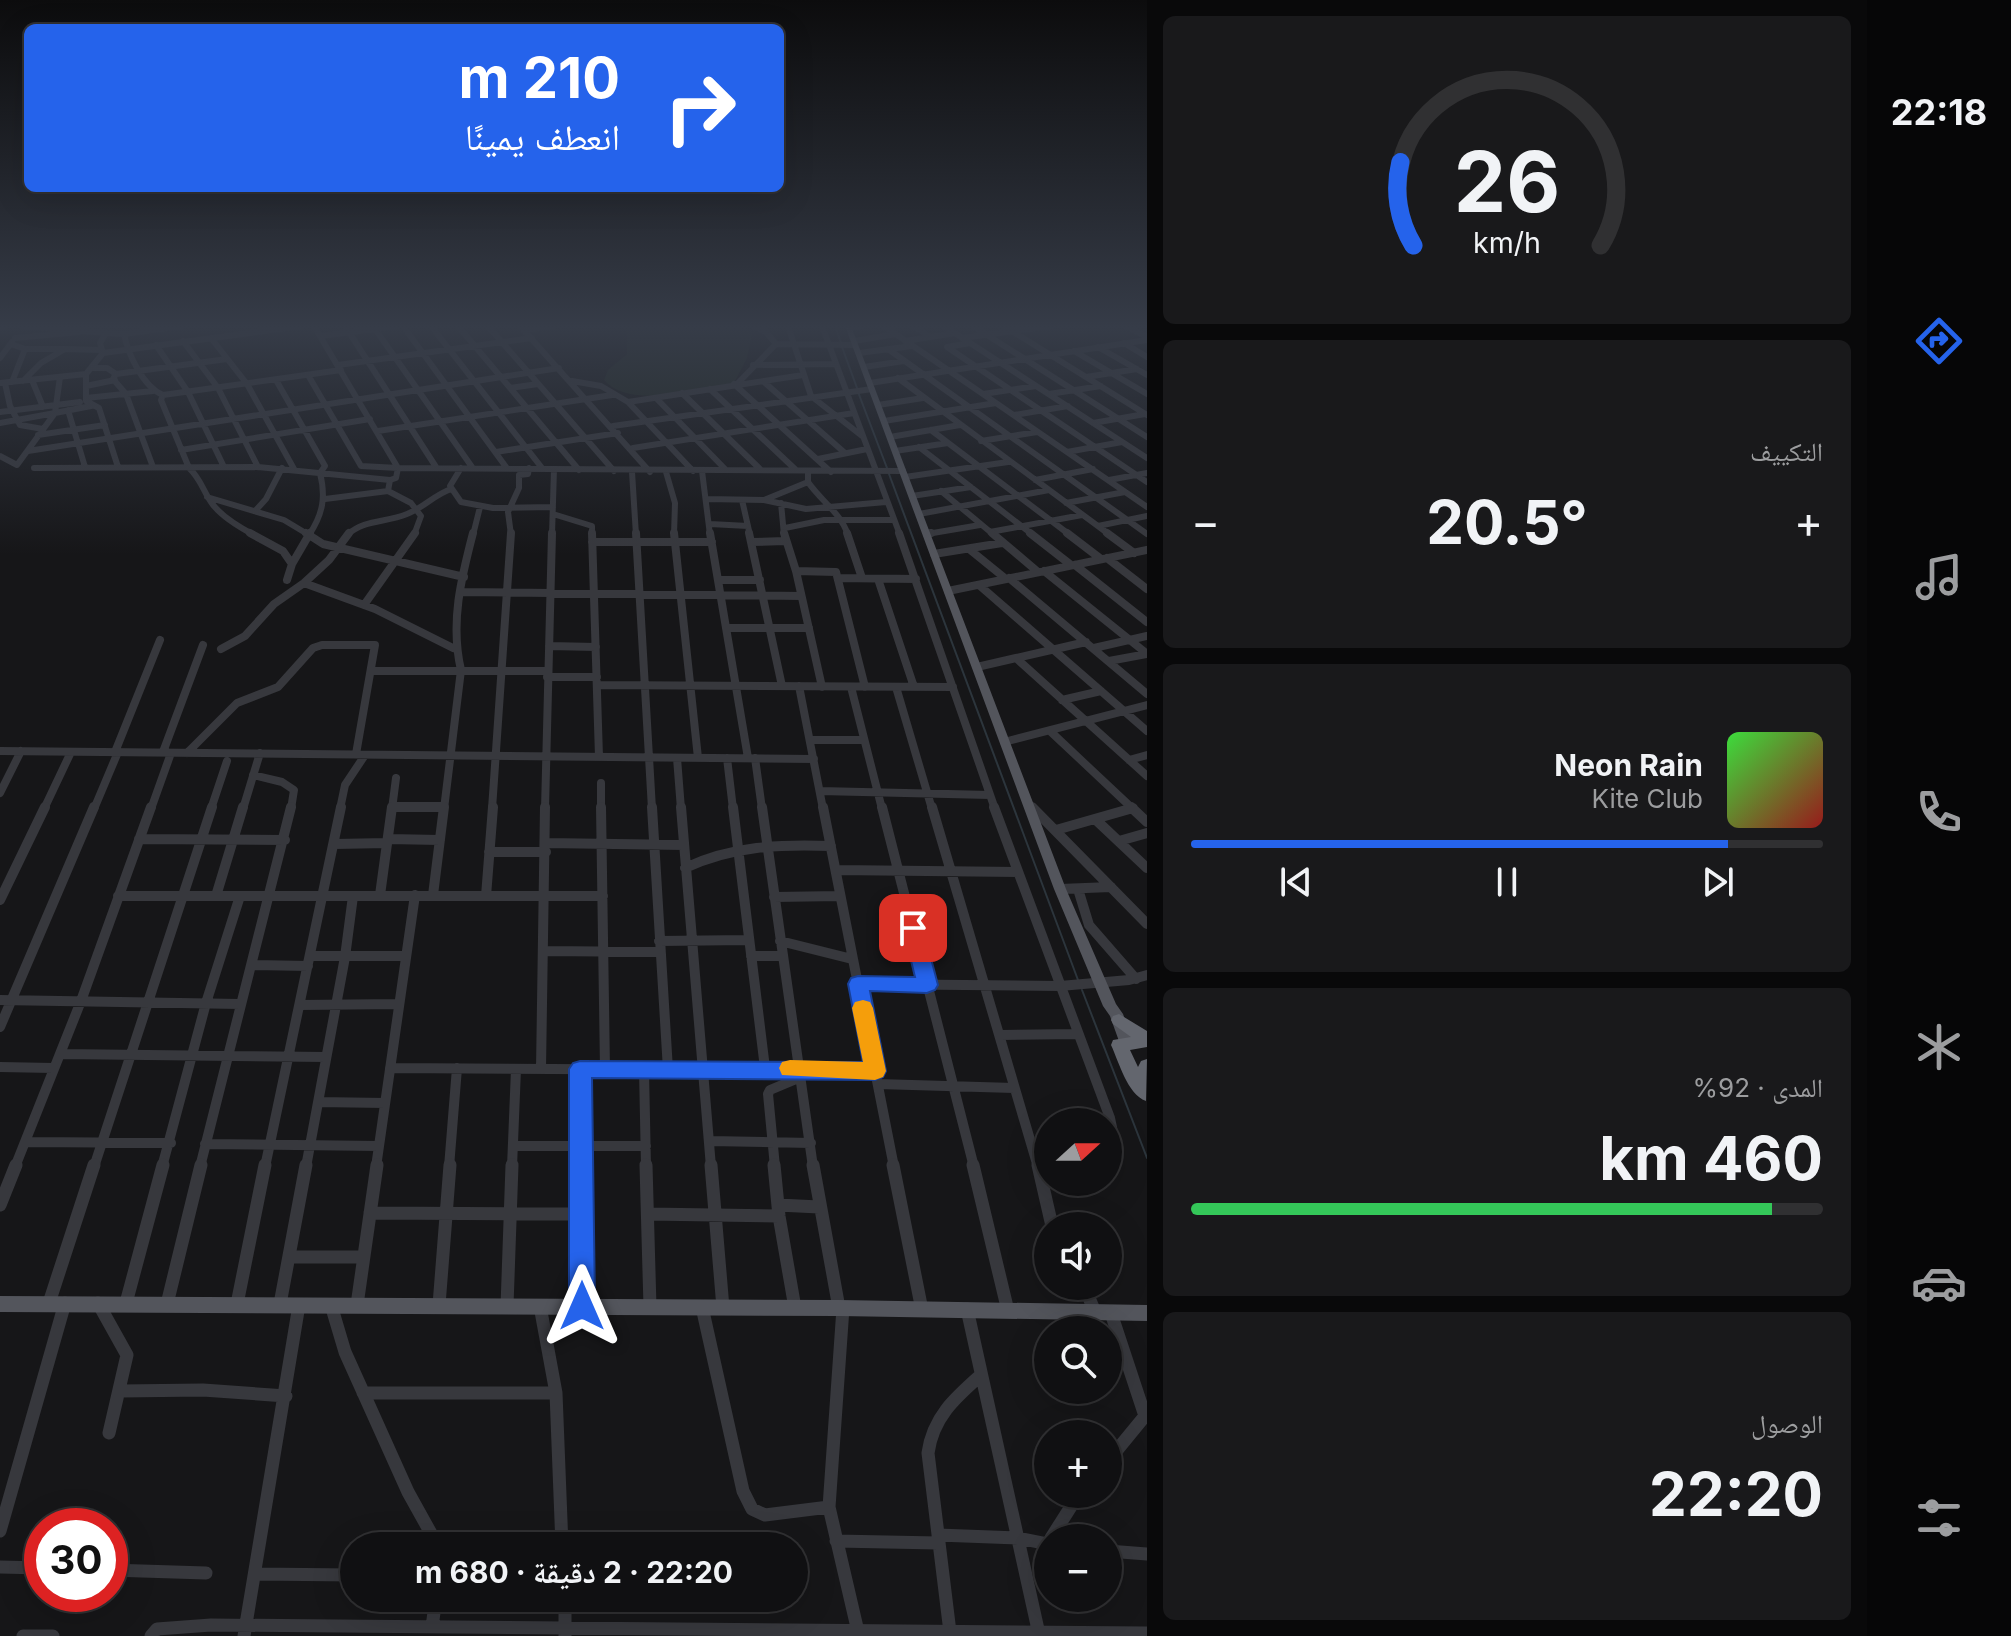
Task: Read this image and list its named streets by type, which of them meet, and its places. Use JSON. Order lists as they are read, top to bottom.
{
  "north": "right",
  "page": {
    "tabs": "22:18",
    "turn": ["210 m", "انعطف يمينًا"],
    "tile": [
      "التكييف",
      ["المدى · 92%", "460 km"],
      ["الوصول", "22:20"]
    ],
    "heat": ["−", "20.5°", "+"],
    "song": ["Neon Rain", "Kite Club"],
    "map_buttons": ["+", "−"],
    "limit": "30",
    "trip": "22:20 · 2 دقيقة · 680 m",
    "gauge": ["26", "km/h"]
  }
}
